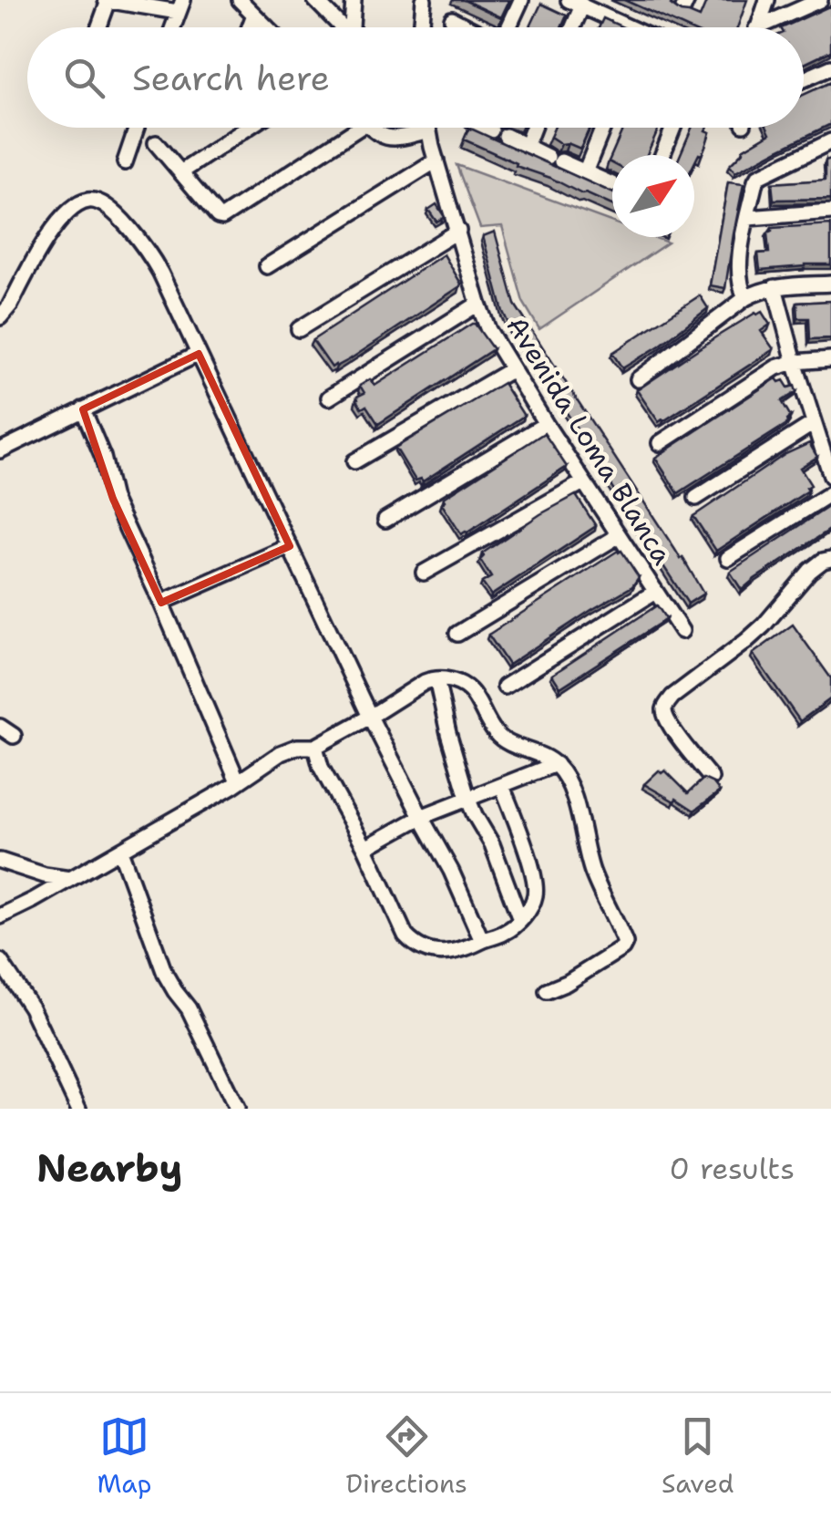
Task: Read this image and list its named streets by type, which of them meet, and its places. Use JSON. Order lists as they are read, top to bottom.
{
  "streets": {
    "street": ["Avenida Loma Blanca"]
  },
  "north": "top right",
  "page": {
    "search": "Search here",
    "heading": ["Nearby", "0 results"],
    "nav": ["Map", "Directions", "Saved"]
  }
}
